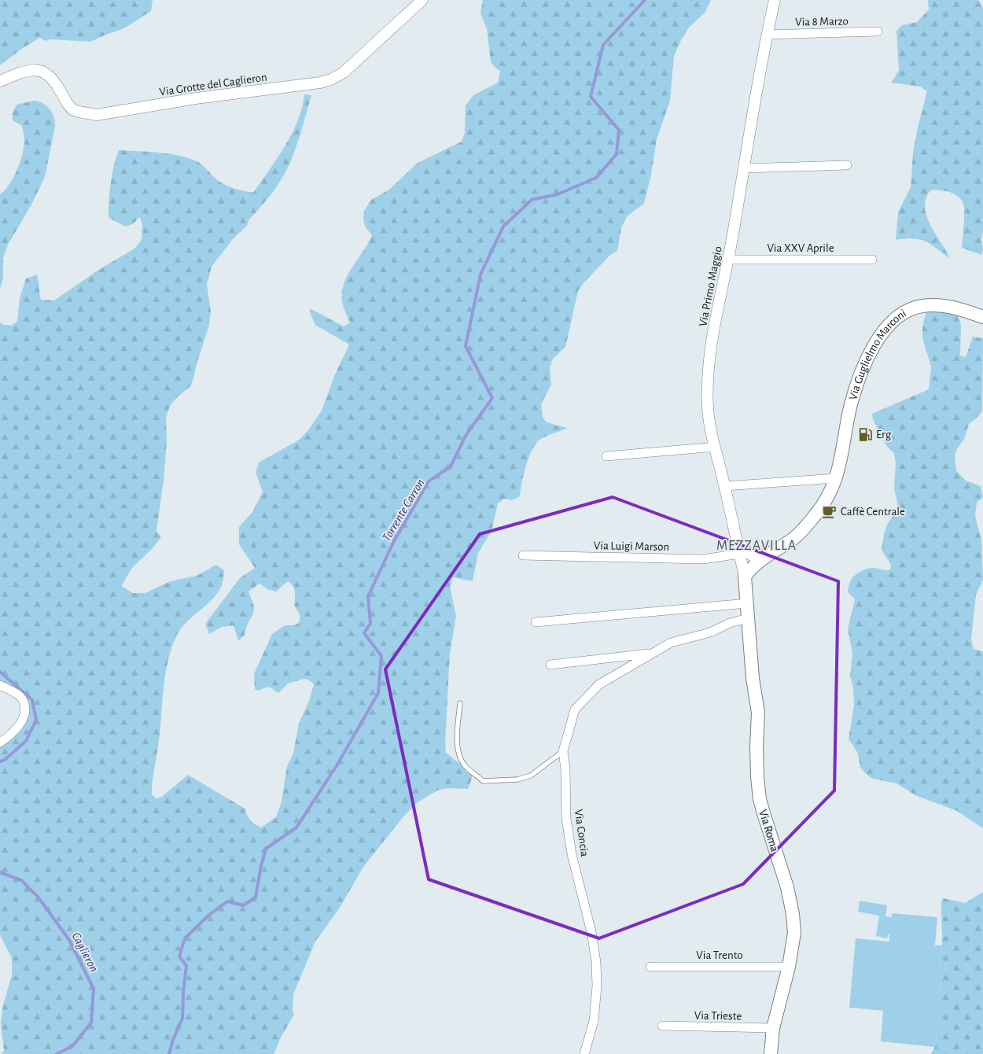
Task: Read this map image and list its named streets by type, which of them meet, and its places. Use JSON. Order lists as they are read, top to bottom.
{
  "streets": {
    "main road": ["Via Guglielmo Marconi", "Via Roma"],
    "street": [
      "Via 8 Marzo",
      "Via Grotte del Caglieron",
      "Via XXV Aprile",
      "Via Primo Maggio",
      "Via Luigi Marson",
      "Via Concia",
      "Via Trento",
      "Via Trieste"
    ]
  },
  "crossings": [
    ["Via 8 Marzo", "Via Primo Maggio"],
    ["Via XXV Aprile", "Via Primo Maggio"],
    ["Via Primo Maggio", "Via Guglielmo Marconi"],
    ["Via Primo Maggio", "Via Luigi Marson"],
    ["Via Primo Maggio", "Via Roma"],
    ["Via Guglielmo Marconi", "Via Roma"],
    ["Via Roma", "Via Concia"],
    ["Via Roma", "Via Trento"],
    ["Via Roma", "Via Trieste"]
  ],
  "districts": ["MEZZAVILLA"],
  "water": ["Torrente Carron", "Caglieron"],
  "places": {
    "fuel station": ["Erg"],
    "cafe": ["Caffè Centrale"]
  }
}
